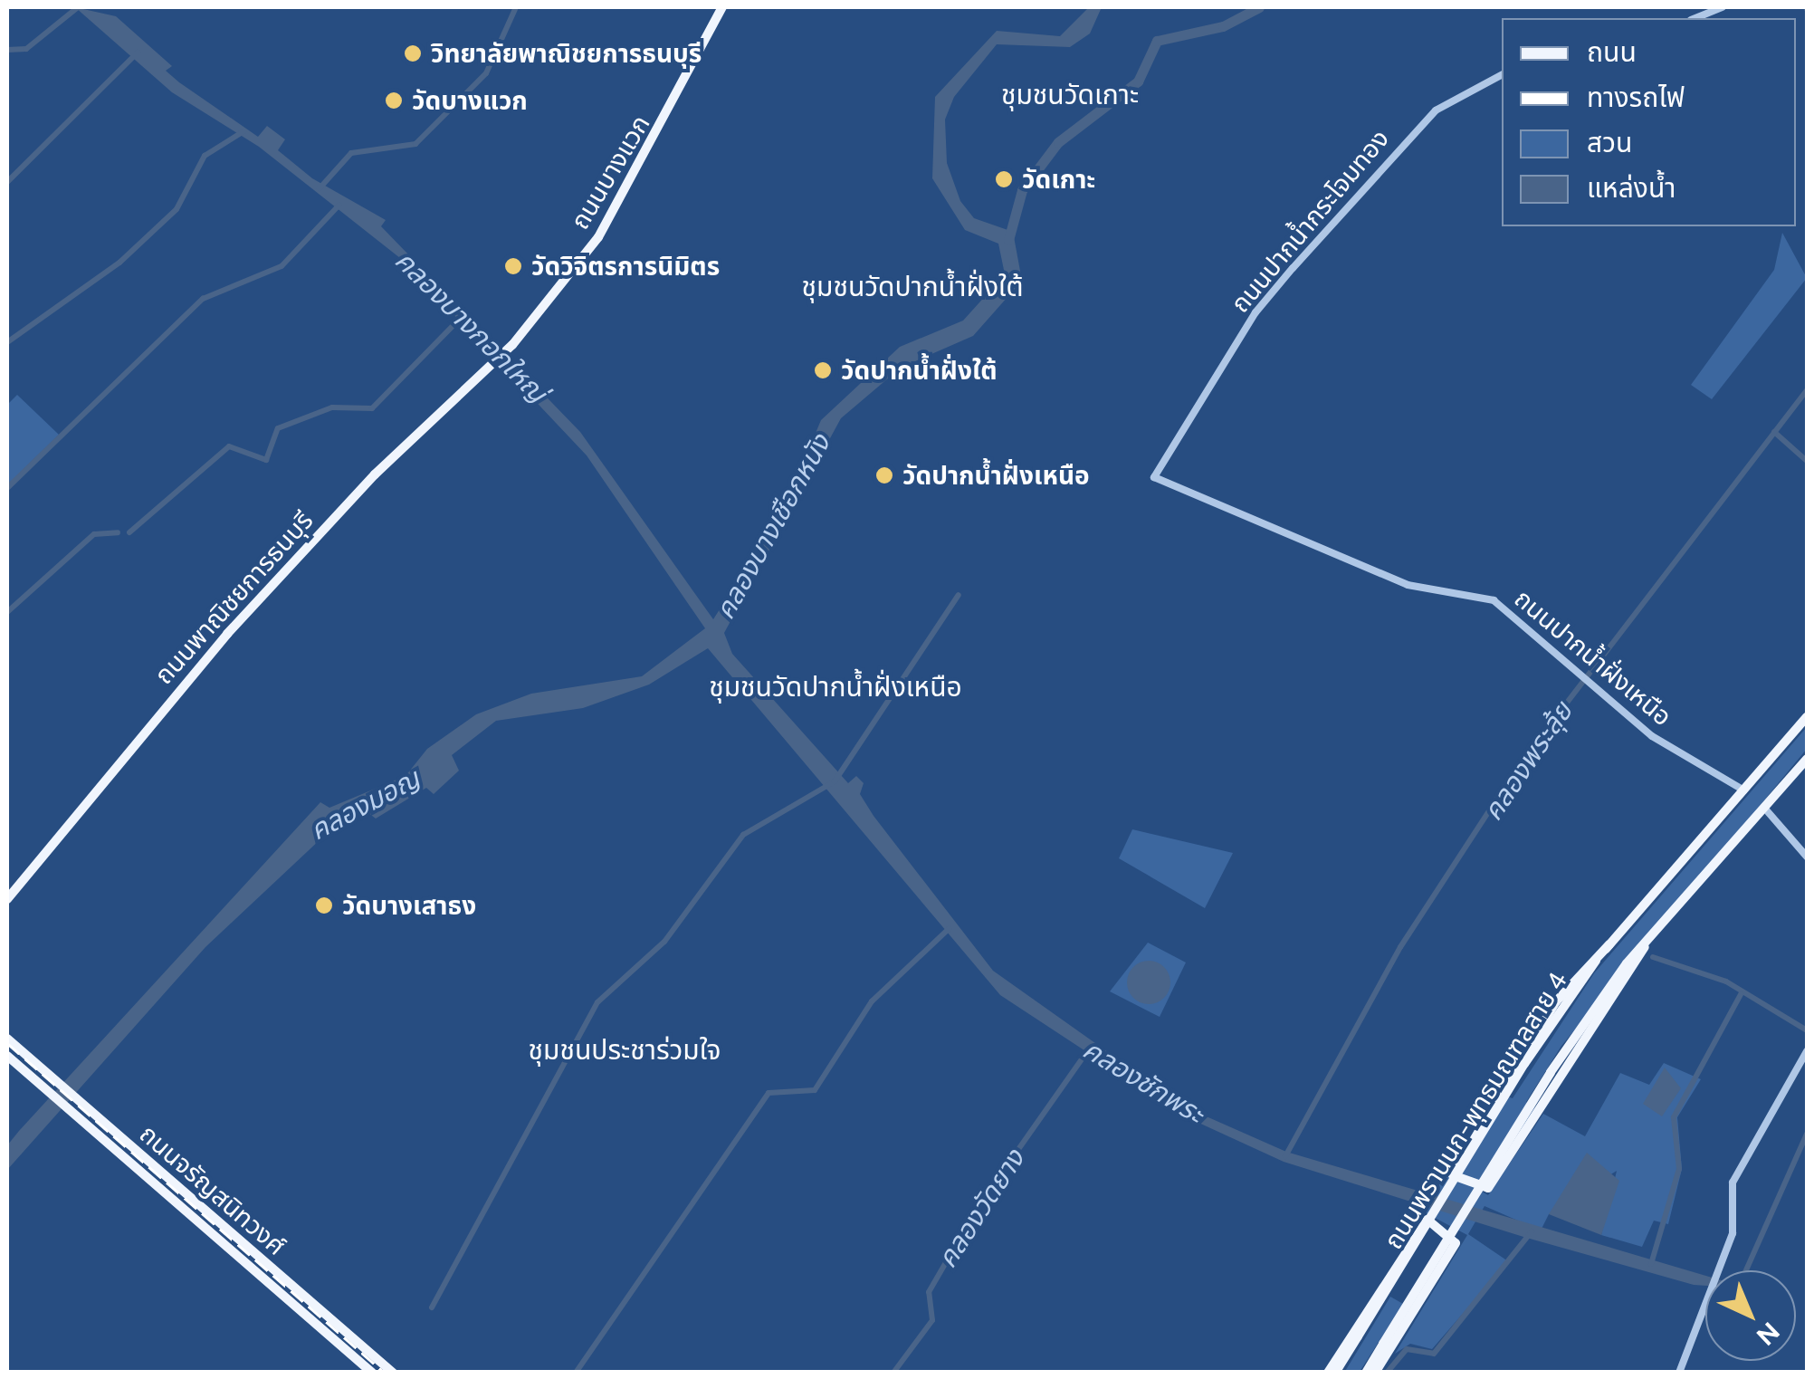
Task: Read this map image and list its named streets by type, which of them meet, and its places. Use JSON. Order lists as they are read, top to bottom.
{
  "streets": {
    "main road": [
      "ถนนบางแวก",
      "ถนนพาณิชยการธนบุรี",
      "ถนนพรานนก-พุทธมณฑลสาย 4",
      "ถนนจรัญสนิทวงศ์"
    ],
    "street": ["ถนนปากน้ำกระโจมทอง", "ถนนปากน้ำฝั่งเหนือ"]
  },
  "crossings": [
    ["ถนนบางแวก", "ถนนพาณิชยการธนบุรี"],
    ["ถนนปากน้ำกระโจมทอง", "ถนนปากน้ำฝั่งเหนือ"],
    ["ถนนปากน้ำฝั่งเหนือ", "ถนนพรานนก-พุทธมณฑลสาย 4"]
  ],
  "districts": [
    "ชุมชนวัดเกาะ",
    "ชุมชนวัดปากน้ำฝั่งใต้",
    "ชุมชนวัดปากน้ำฝั่งเหนือ",
    "ชุมชนประชาร่วมใจ"
  ],
  "water": [
    "คลองบางกอกใหญ่",
    "คลองบางเชือกหนัง",
    "คลองพระลุ้ย",
    "คลองมอญ",
    "คลองชักพระ",
    "คลองวัดยาง"
  ],
  "places": [
    "วิทยาลัยพาณิชยการธนบุรี",
    "วัดบางแวก",
    "วัดเกาะ",
    "วัดวิจิตรการนิมิตร",
    "วัดปากน้ำฝั่งใต้",
    "วัดปากน้ำฝั่งเหนือ",
    "วัดบางเสาธง"
  ],
  "legend": [
    "ถนน",
    "ทางรถไฟ",
    "สวน",
    "แหล่งน้ำ"
  ],
  "north": "bottom right"
}
